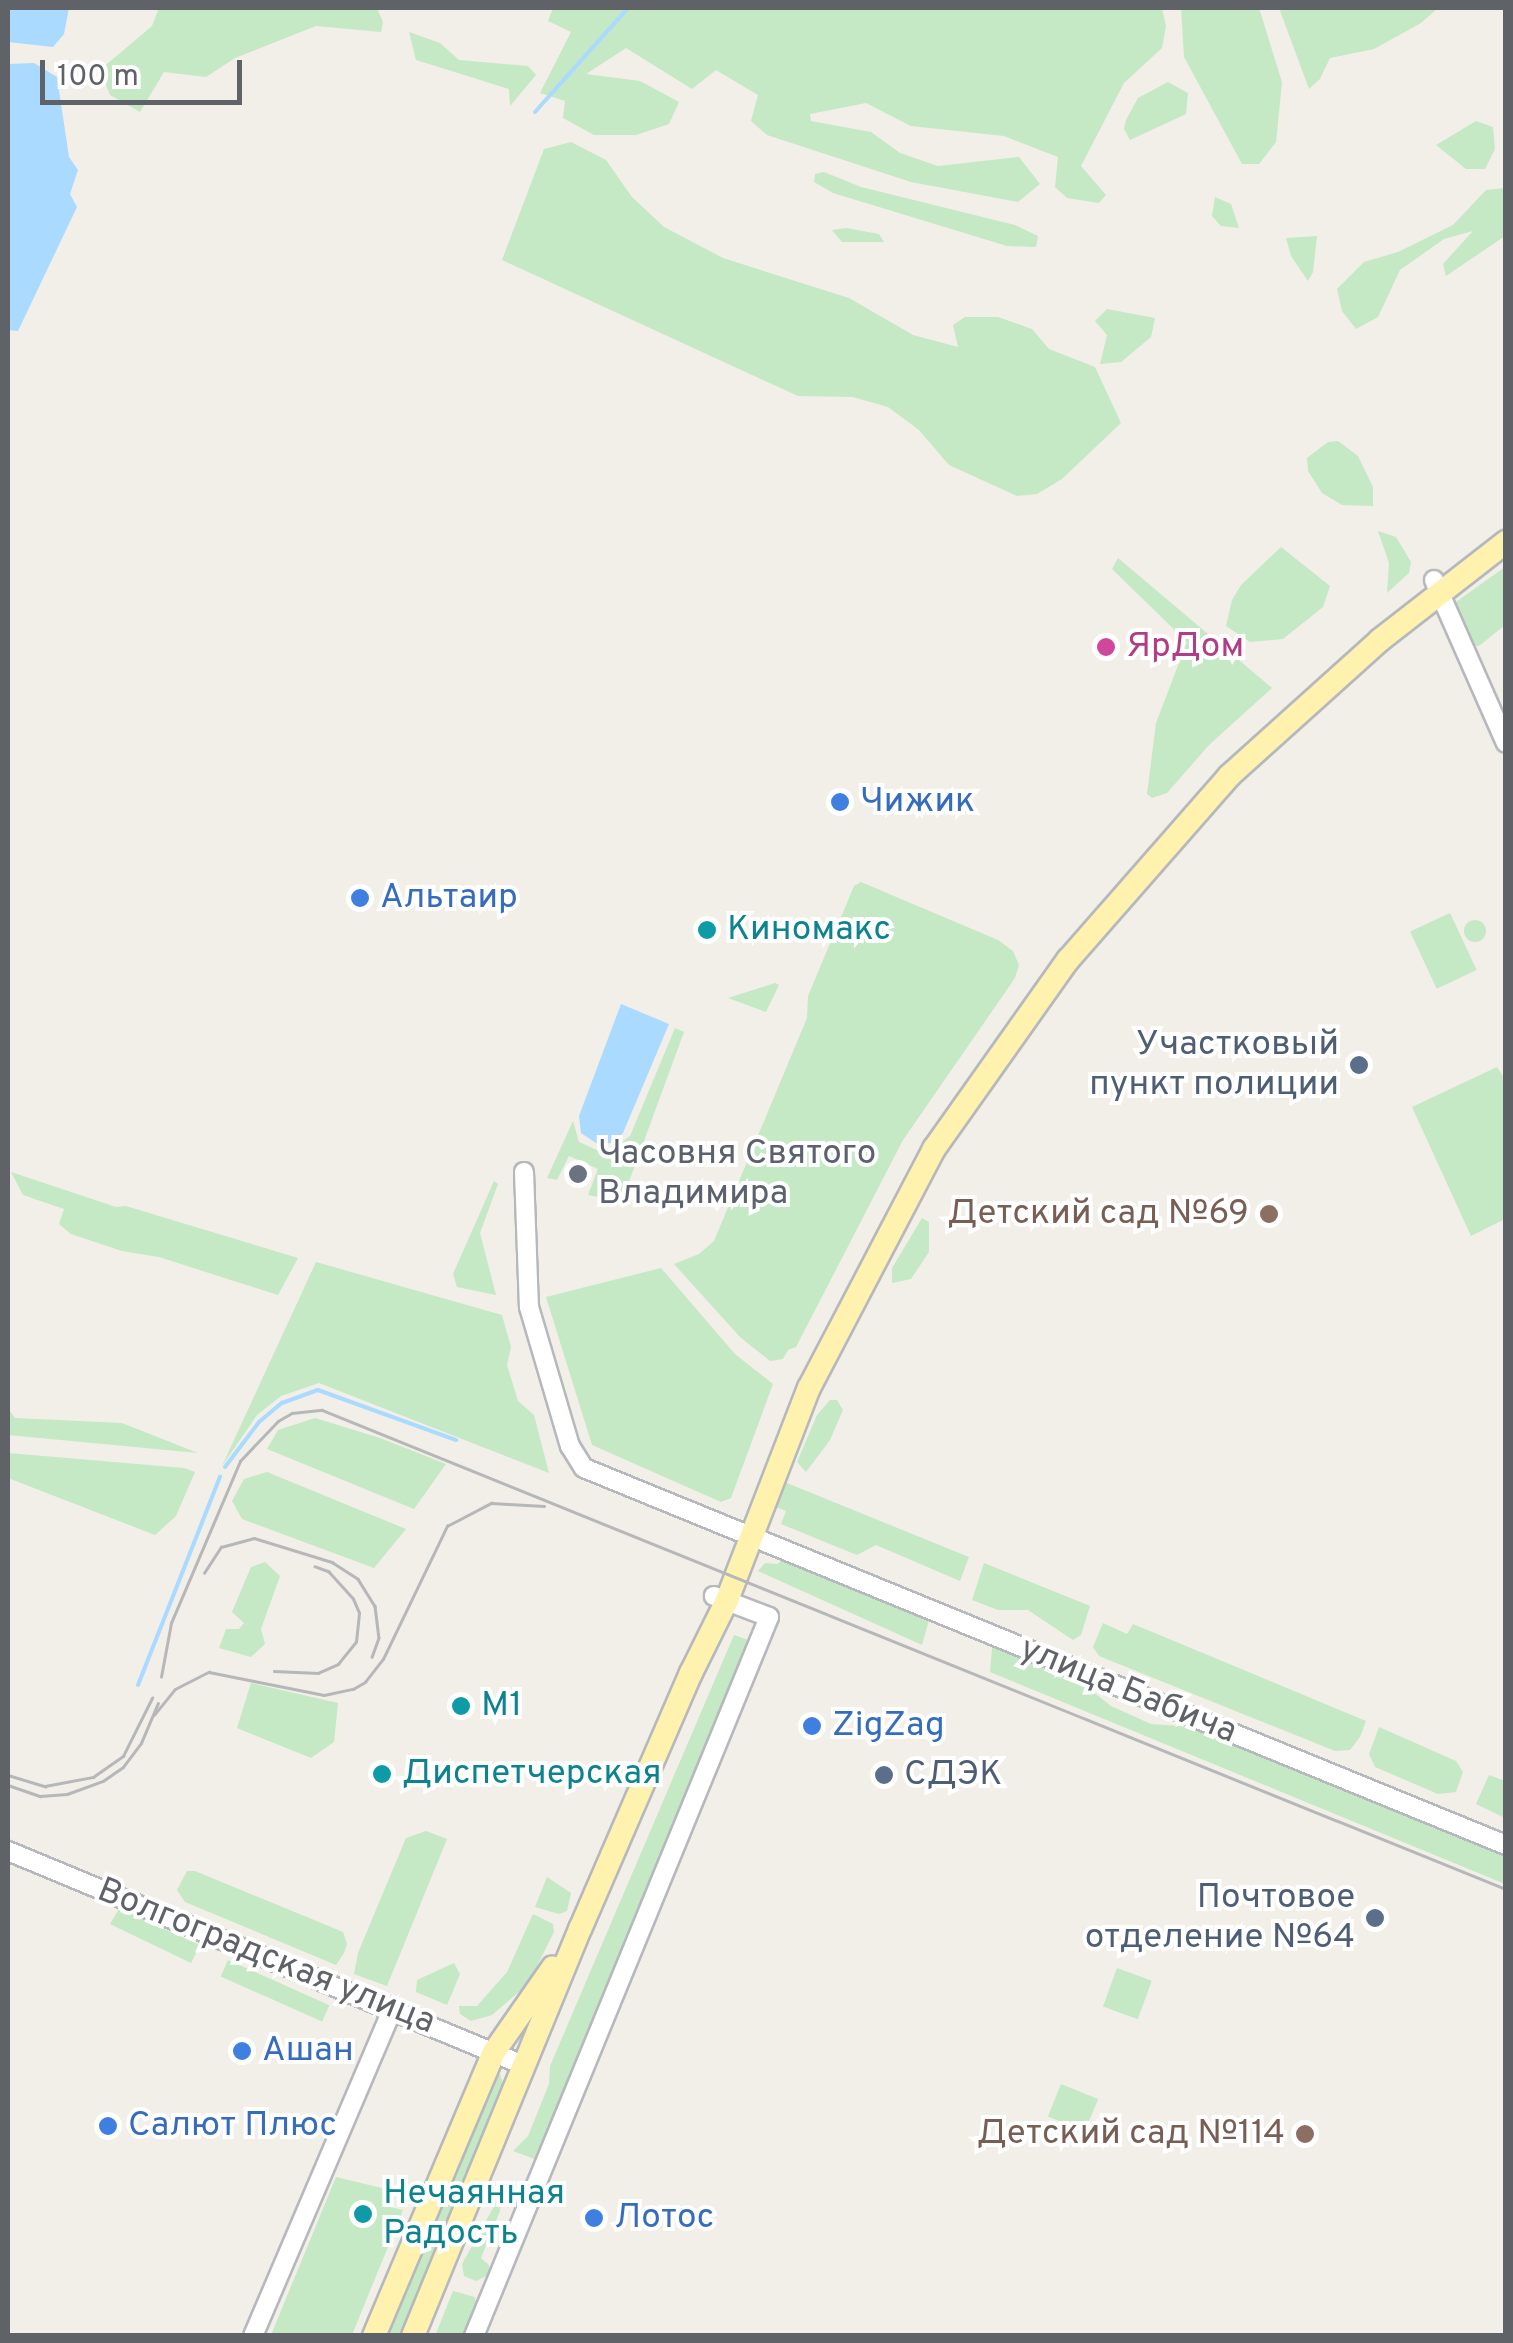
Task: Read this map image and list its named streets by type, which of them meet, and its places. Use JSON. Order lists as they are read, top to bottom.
{
  "streets": {
    "street": ["улица Бабича", "Волгоградская улица"]
  },
  "places": [
    "ЯрДом",
    "Чижик",
    "Альтаир",
    "Киномакс",
    "Участковый пункт полиции",
    "Часовня Святого Владимира",
    "Детский сад №69",
    "М1",
    "ZigZag",
    "Диспетчерская",
    "СДЭК",
    "Почтовое отделение №64",
    "Ашан",
    "Салют Плюс",
    "Детский сад №114",
    "Нечаянная Радость",
    "Лотос"
  ],
  "scale_bar": "100 m"
}
